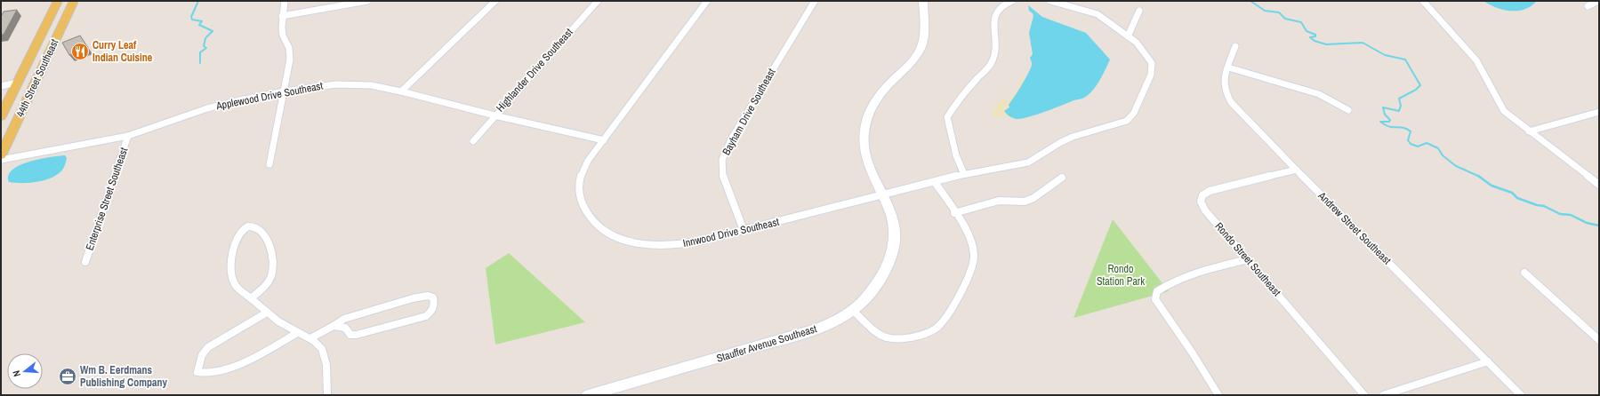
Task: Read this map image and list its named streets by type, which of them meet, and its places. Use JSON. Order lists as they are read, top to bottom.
{
  "streets": {
    "main road": ["44th Street Southeast"],
    "street": [
      "Highlander Drive Southeast",
      "Applewood Drive Southeast",
      "Bayham Drive Southeast",
      "Enterprise Street Southeast",
      "Andrew Street Southeast",
      "Innwood Drive Southeast",
      "Rondo Street Southeast",
      "Stauffer Avenue Southeast"
    ]
  },
  "crossings": [
    ["Highlander Drive Southeast", "Applewood Drive Southeast"],
    ["Applewood Drive Southeast", "Enterprise Street Southeast"],
    ["Applewood Drive Southeast", "Innwood Drive Southeast"],
    ["Bayham Drive Southeast", "Innwood Drive Southeast"],
    ["Andrew Street Southeast", "Rondo Street Southeast"],
    ["Innwood Drive Southeast", "Stauffer Avenue Southeast"]
  ],
  "parks": ["Rondo Station Park"],
  "places": {
    "restaurant": ["Curry Leaf Indian Cuisine"],
    "office": ["Wm B. Eerdmans Publishing Company"]
  },
  "north": "left"
}
